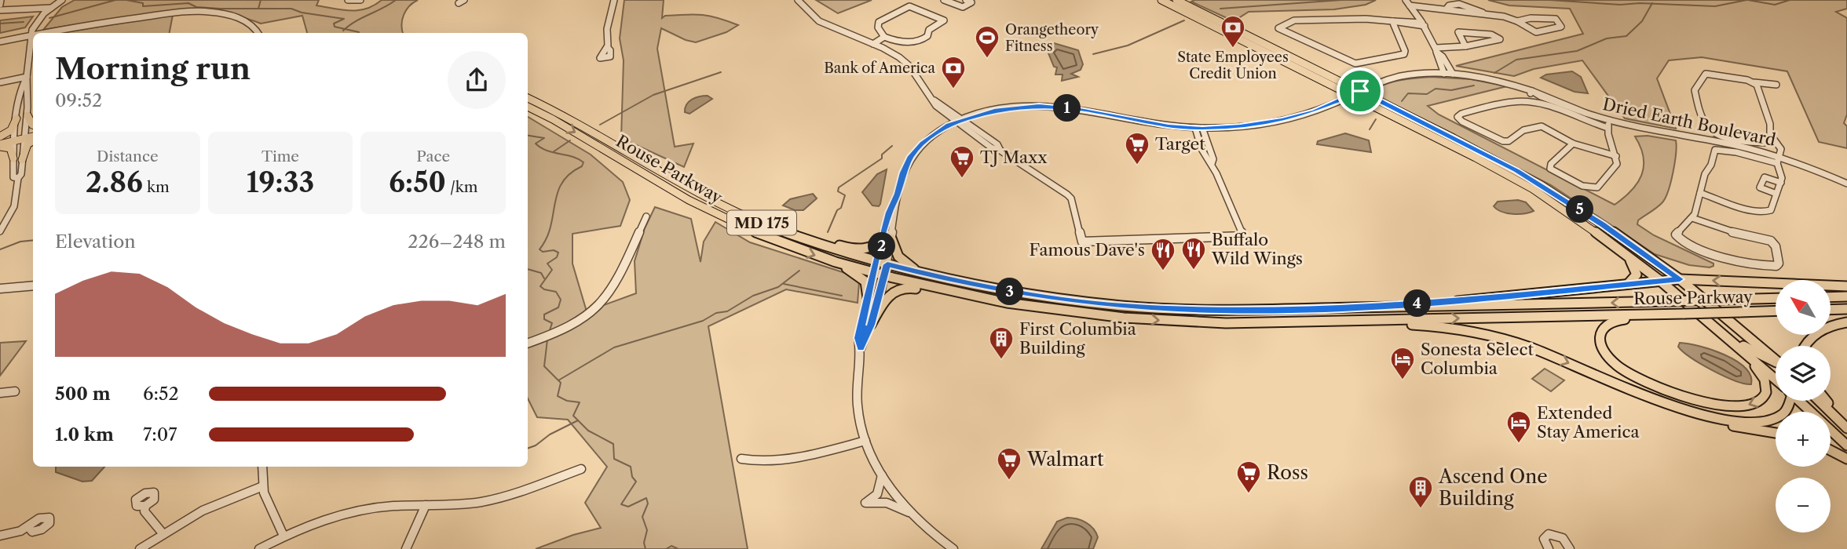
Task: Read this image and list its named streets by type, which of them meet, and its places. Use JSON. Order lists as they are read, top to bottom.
{
  "streets": {
    "main road": ["Rouse Parkway", "MD 175"],
    "street": ["Dried Earth Boulevard"]
  },
  "places": {
    "bank": ["State Employees Credit Union", "Bank of America"],
    "sports": ["Orangetheory Fitness"],
    "supermarket": [
      "Target",
      "TJ Maxx",
      "Walmart",
      "Ross"
    ],
    "restaurant": ["Buffalo Wild Wings", "Famous Dave's"],
    "building": ["First Columbia Building", "Ascend One Building"],
    "hotel": ["Sonesta Select Columbia", "Extended Stay America"]
  },
  "north": "top left",
  "page": {
    "heading": ["Morning run", "09:52"],
    "pins": [
      "1",
      "5",
      "2",
      "3",
      "4"
    ],
    "stats": [
      ["Distance", "2.86 km"],
      ["Time", "19:33"],
      ["Pace", "6:50 /km"]
    ],
    "chart": ["Elevation", "226–248 m"],
    "map_buttons": ["+", "−"],
    "list": [
      {
        "name": "500 m",
        "note": "6:52"
      },
      {
        "name": "1.0 km",
        "note": "7:07"
      }
    ]
  }
}
